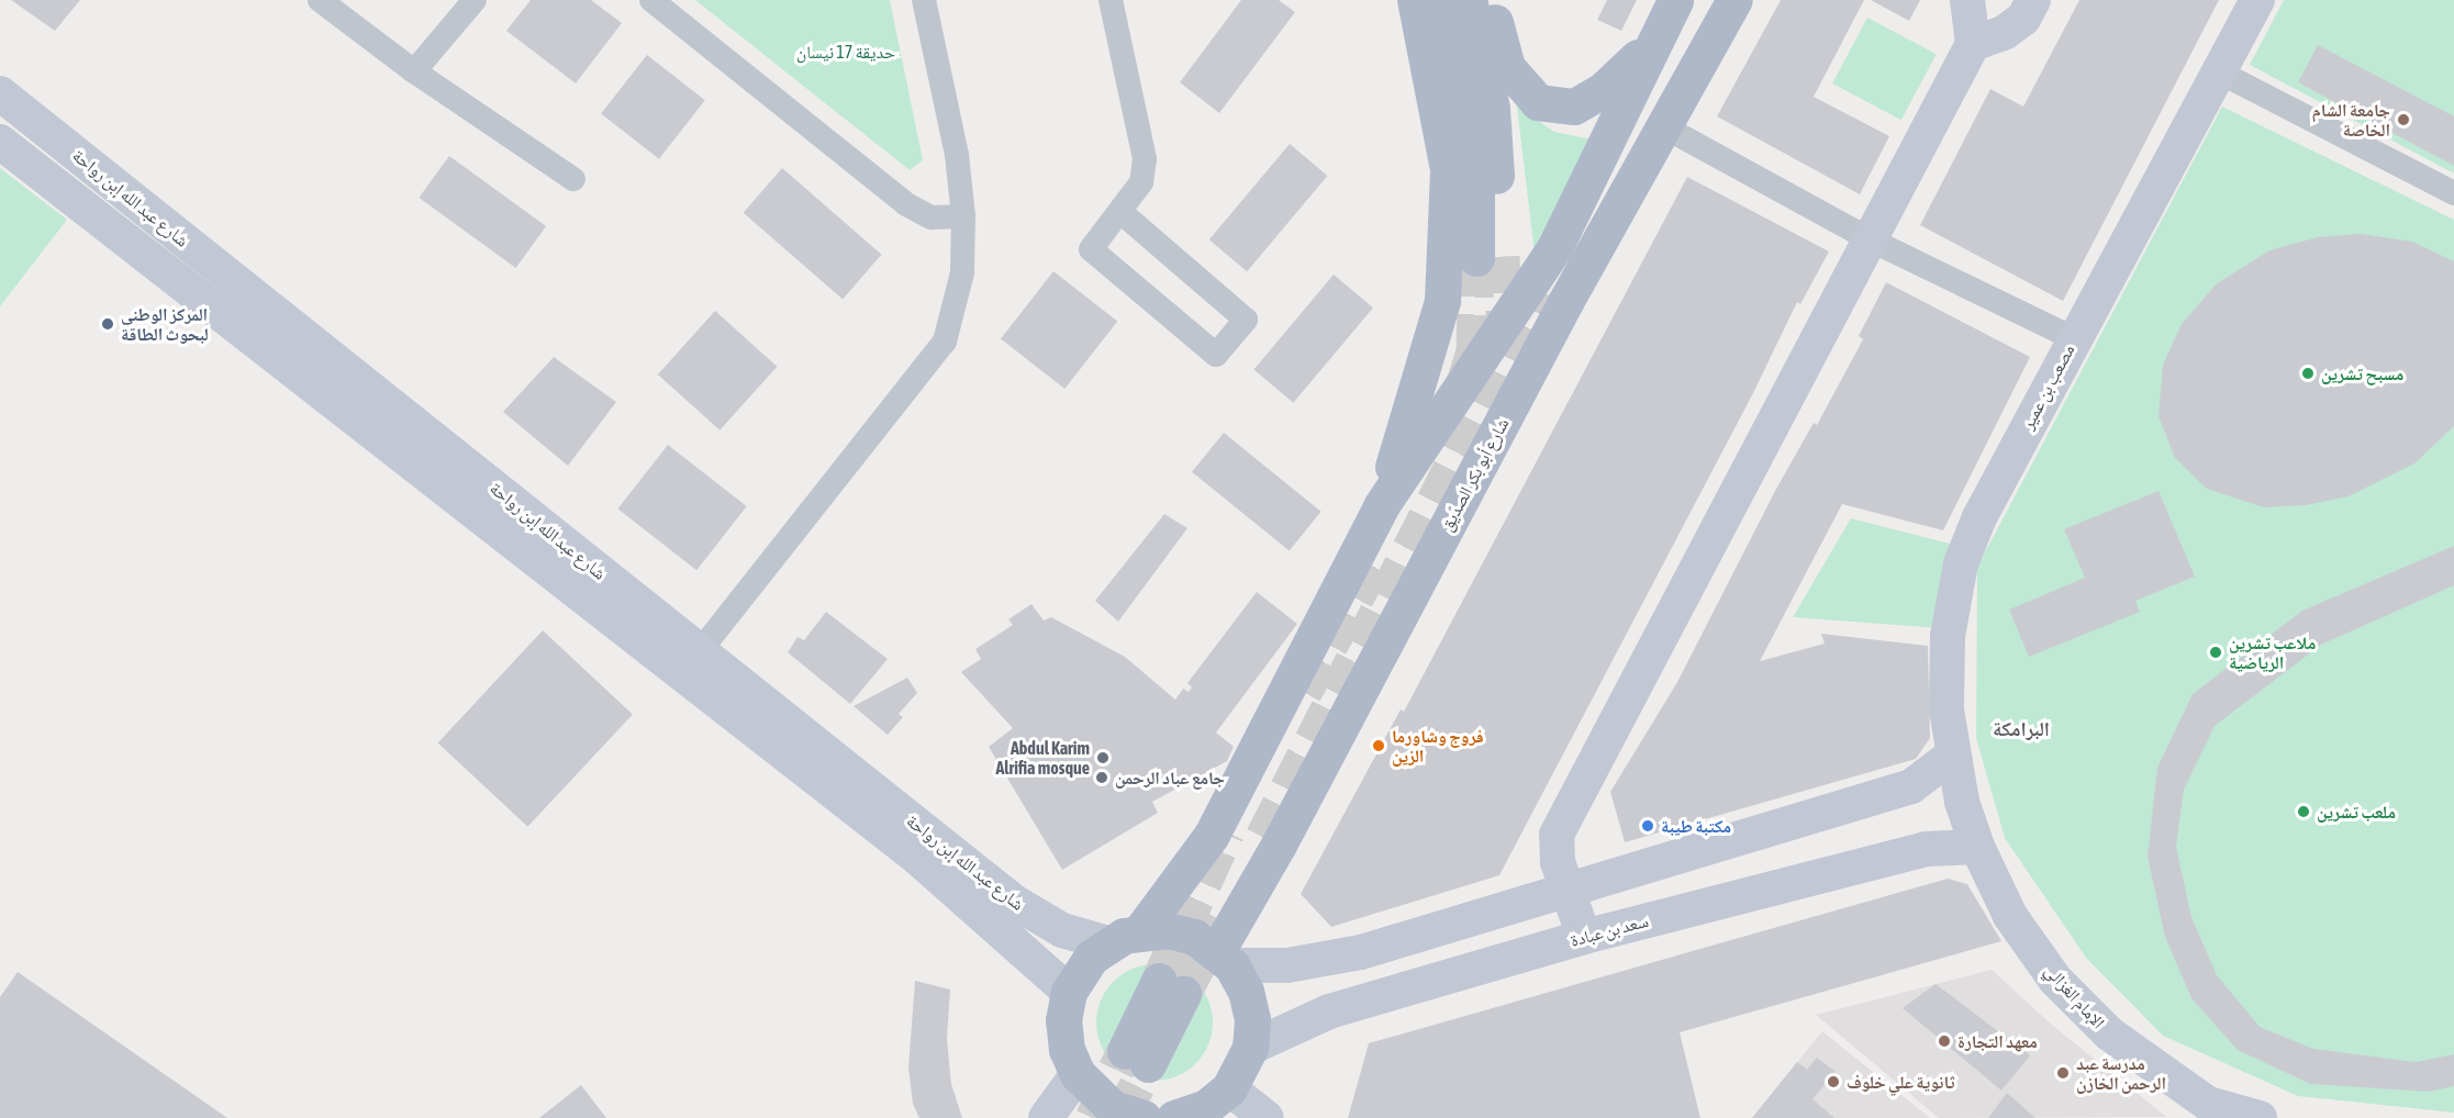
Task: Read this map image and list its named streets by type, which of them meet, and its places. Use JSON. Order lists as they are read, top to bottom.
{
  "streets": {
    "main road": ["شارع أبو بكر الصدّيق"],
    "street": [
      "شارع عبد الله إبن رواحة",
      "مصعب بن عمير",
      "سعد بن عبادة",
      "الإمام الغزالي"
    ]
  },
  "crossings": [
    ["مصعب بن عمير", "الإمام الغزالي"],
    ["سعد بن عبادة", "الإمام الغزالي"]
  ],
  "districts": ["البرامكة"],
  "parks": ["حديقة 17 نيسان"],
  "places": [
    "جامعة الشام الخاصة",
    "المركز الوطني لبحوث الطاقة",
    "مسبح تشرين",
    "ملاعب تشرين الرياضية",
    "فروج وشاورما الزين",
    "Abdul Karim Alrifia mosque",
    "جامع عباد الرحمن",
    "ملعب تشرين",
    "مكتبة طيبة",
    "معهد التجارة",
    "مدرسة عبد الرحمن الخازن",
    "ثانوية علي خلوف"
  ]
}
